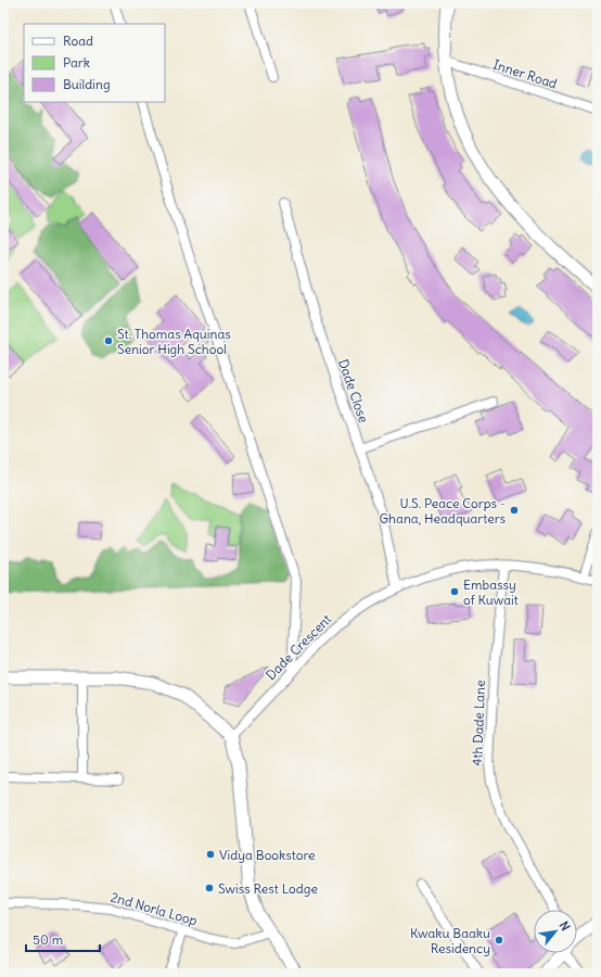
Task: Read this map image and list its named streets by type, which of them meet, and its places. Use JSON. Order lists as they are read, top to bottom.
{
  "streets": {
    "street": [
      "Inner Road",
      "Dade Close",
      "Dade Crescent",
      "4th Dade Lane",
      "2nd Norla Loop"
    ]
  },
  "crossings": [
    ["Dade Close", "Dade Crescent"],
    ["Dade Crescent", "4th Dade Lane"]
  ],
  "places": [
    "St. Thomas Aquinas Senior High School",
    "U.S. Peace Corps - Ghana, Headquarters",
    "Embassy of Kuwait",
    "Vidya Bookstore",
    "Swiss Rest Lodge",
    "Kwaku Baaku Residency"
  ],
  "legend": ["Road", "Park", "Building"],
  "scale_bar": "50 m",
  "north": "top right"
}
